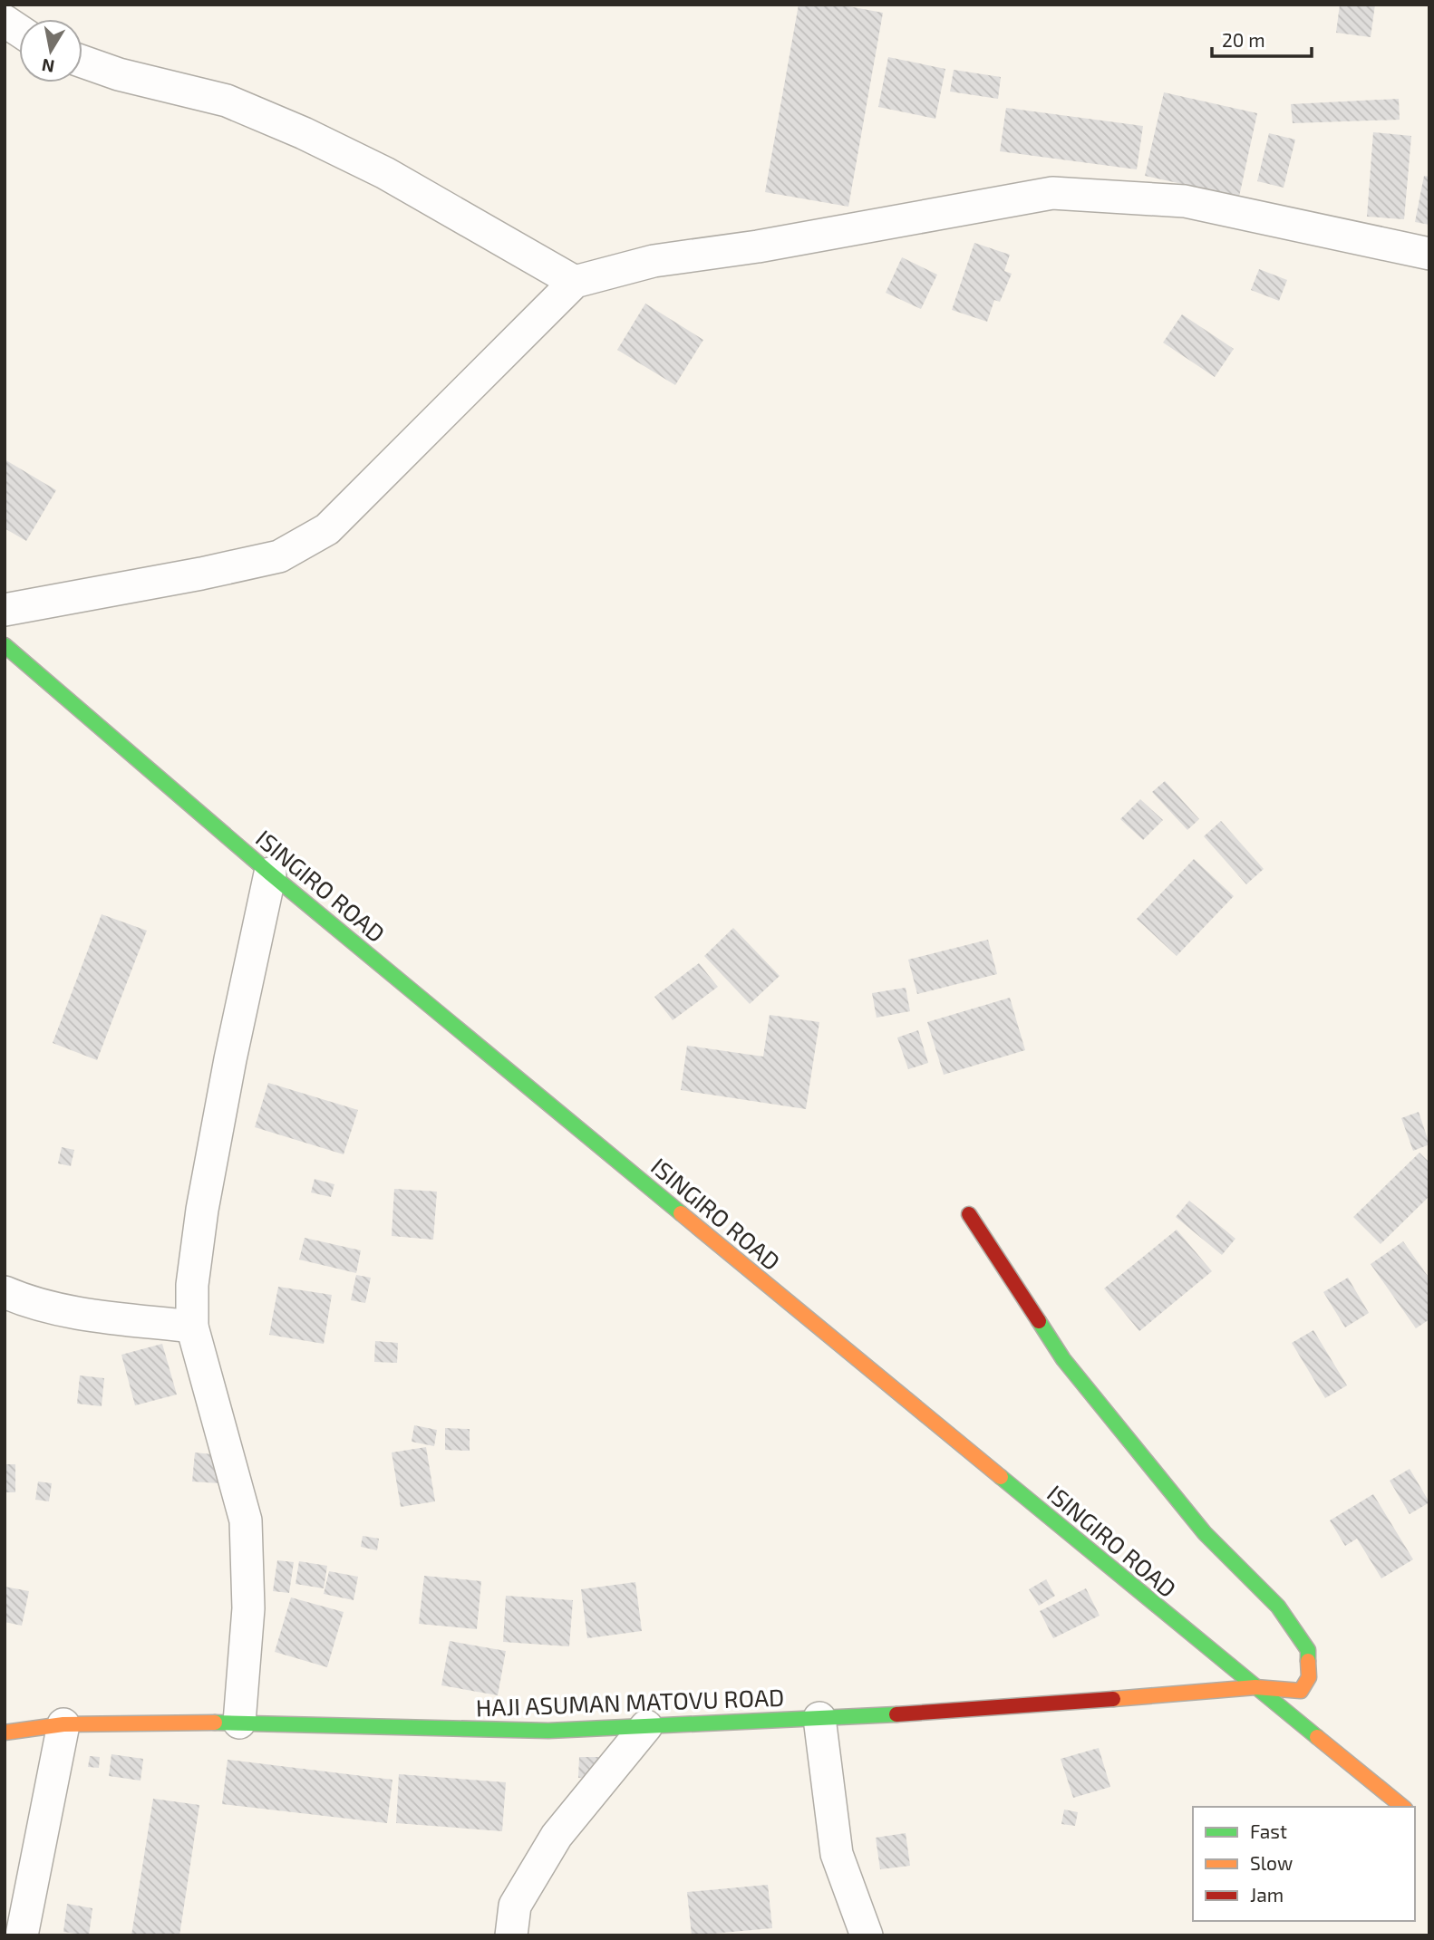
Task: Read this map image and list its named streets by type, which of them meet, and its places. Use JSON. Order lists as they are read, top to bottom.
{
  "streets": {
    "street": ["ISINGIRO ROAD", "HAJI ASUMAN MATOVU ROAD"]
  },
  "crossings": [
    ["ISINGIRO ROAD", "HAJI ASUMAN MATOVU ROAD"]
  ],
  "legend": ["Fast", "Slow", "Jam"],
  "scale_bar": "20 m",
  "north": "bottom"
}
